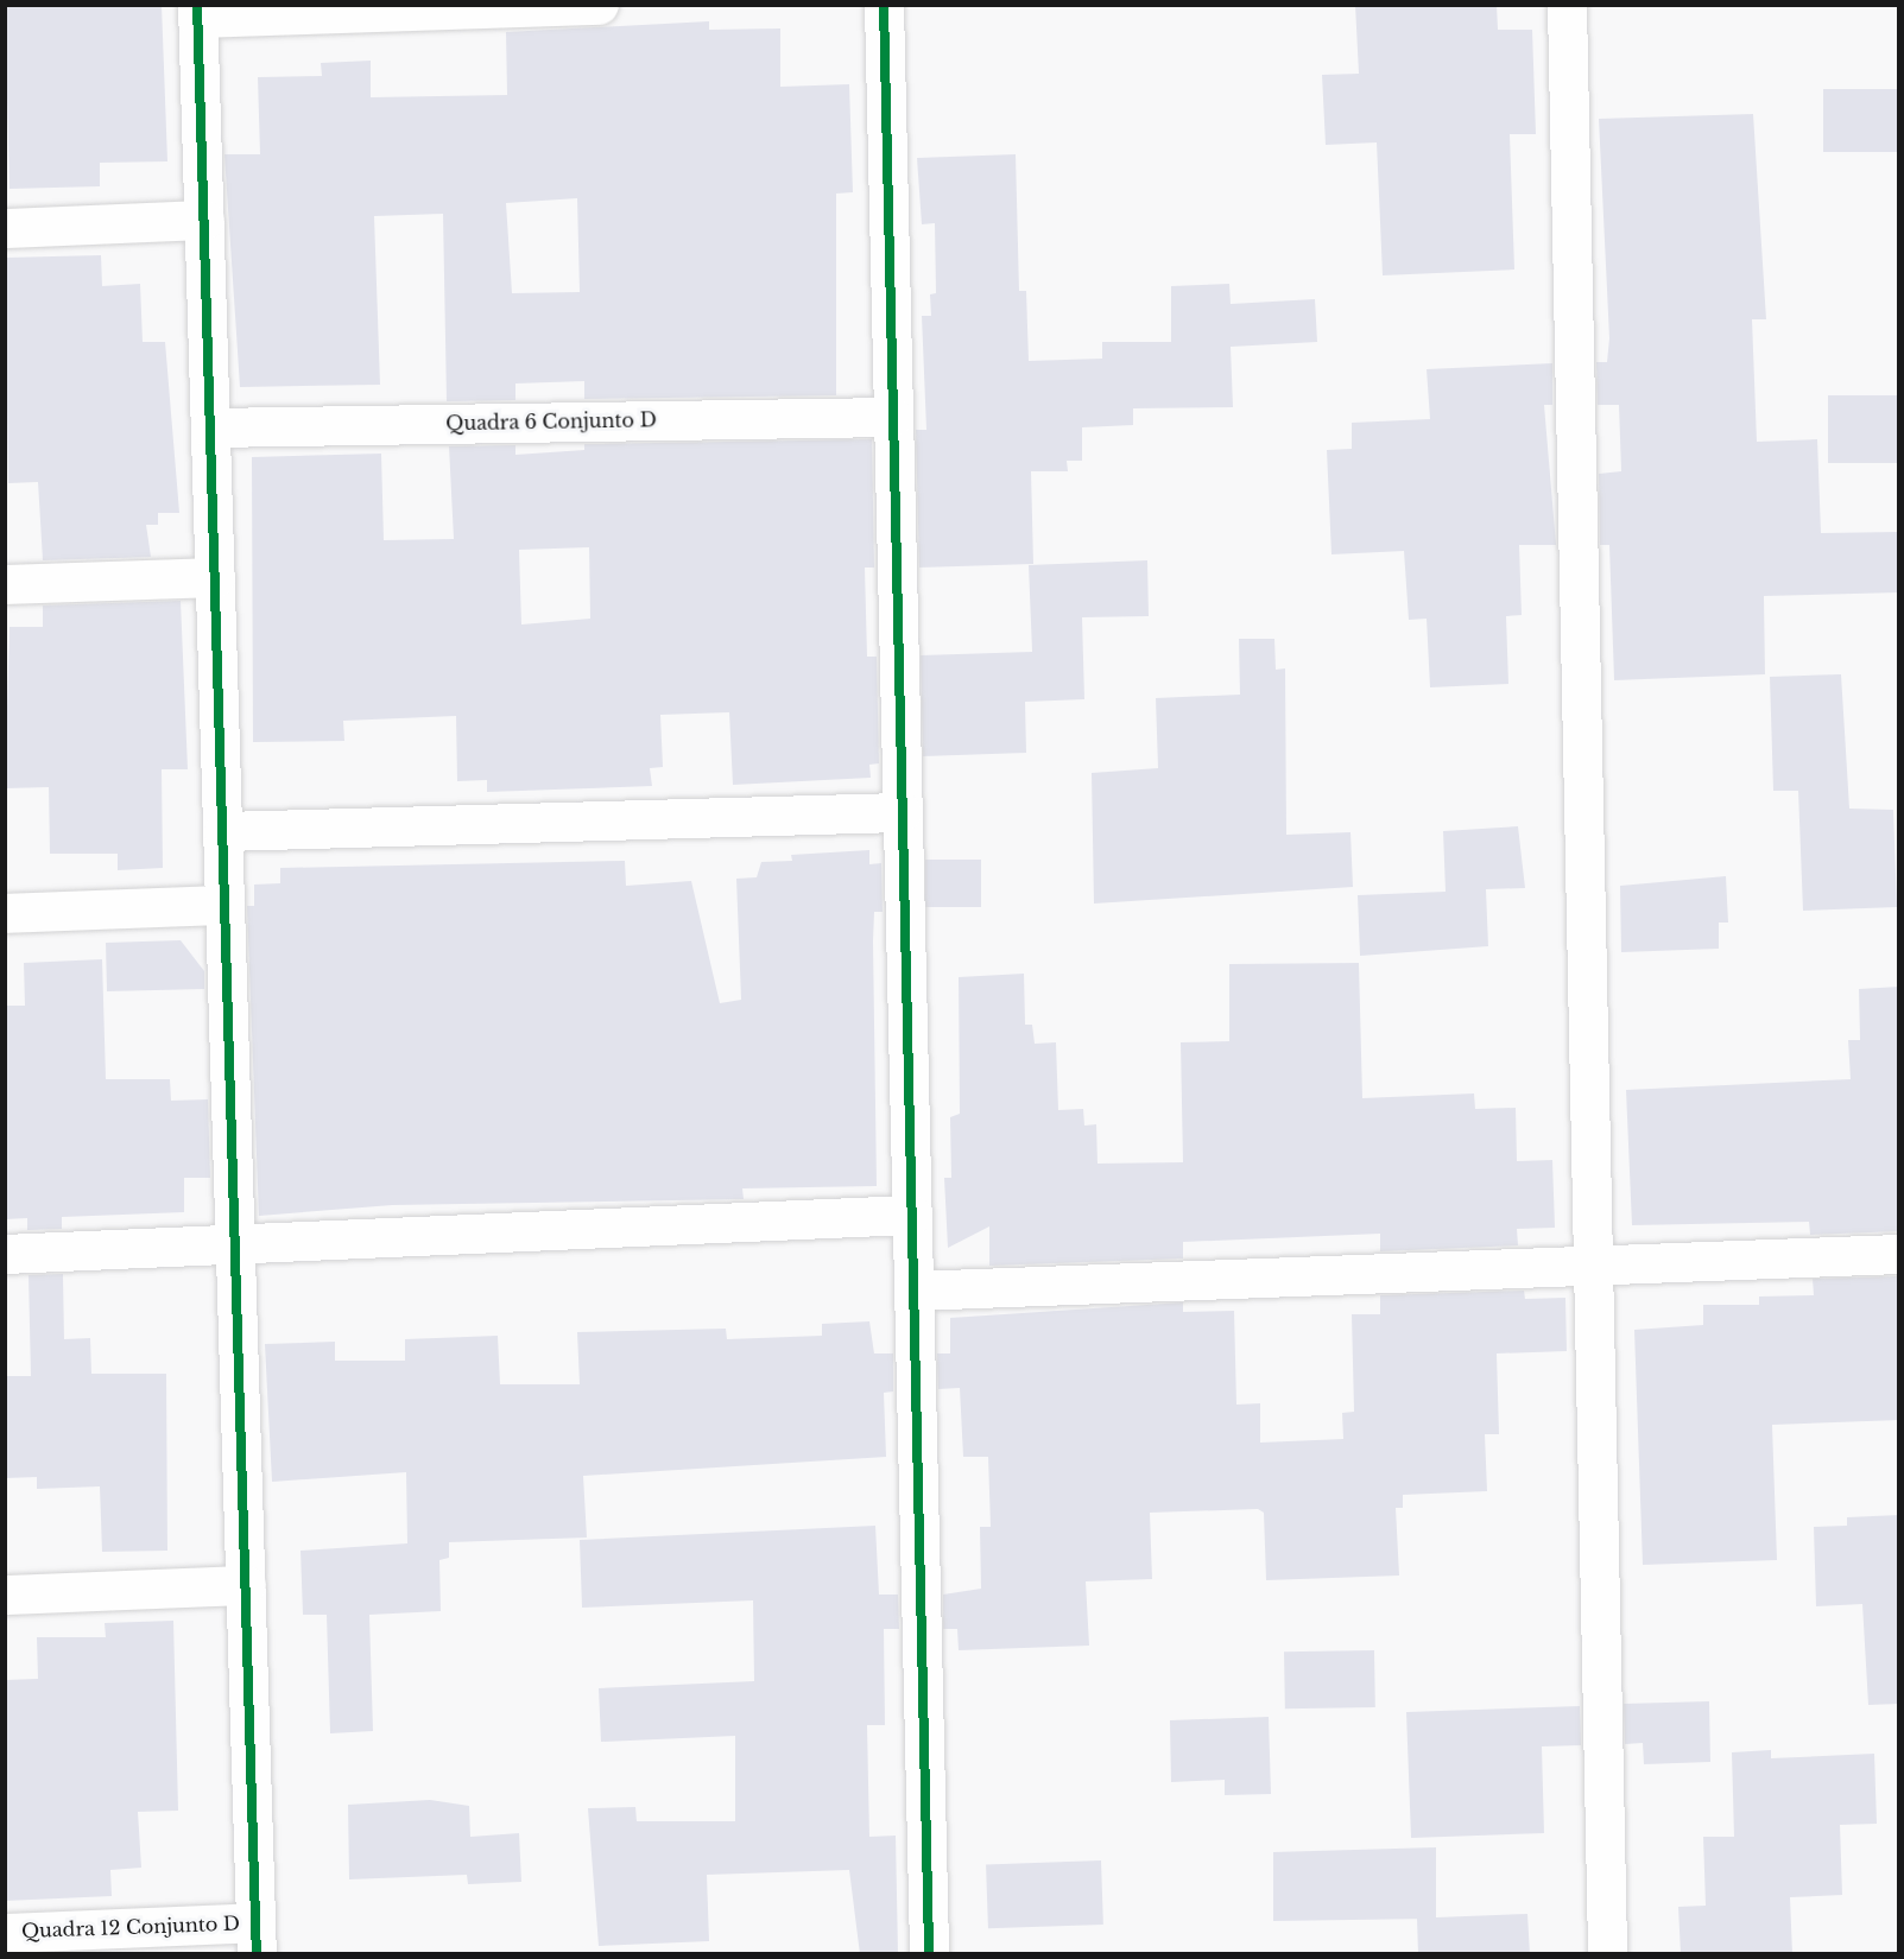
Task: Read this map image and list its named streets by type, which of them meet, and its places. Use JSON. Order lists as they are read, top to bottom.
{
  "streets": {
    "street": ["Quadra 6 Conjunto D", "Quadra 12 Conjunto D"]
  }
}
